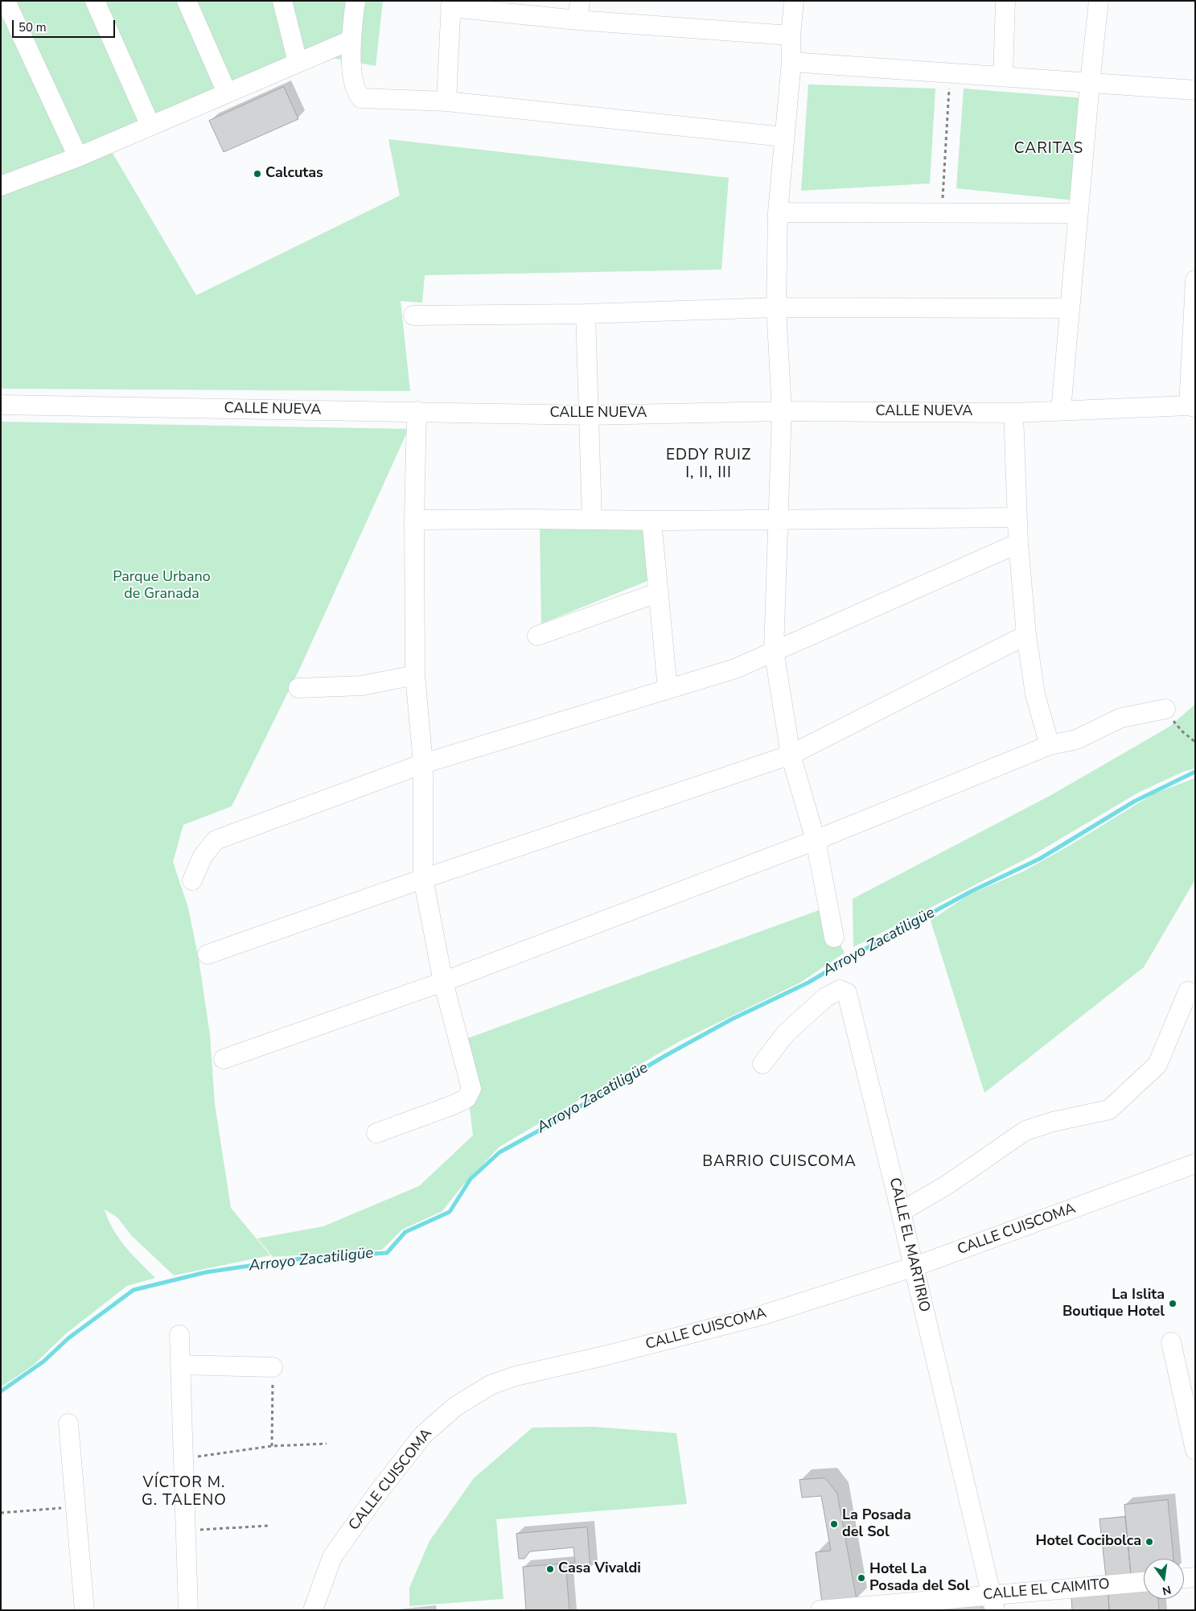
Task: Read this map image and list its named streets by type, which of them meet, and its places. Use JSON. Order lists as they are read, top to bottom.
{
  "streets": {
    "street": [
      "CALLE NUEVA",
      "CALLE CUISCOMA",
      "CALLE EL MARTIRIO",
      "CALLE EL CAIMITO"
    ]
  },
  "crossings": [
    ["CALLE CUISCOMA", "CALLE EL MARTIRIO"],
    ["CALLE EL MARTIRIO", "CALLE EL CAIMITO"]
  ],
  "districts": [
    "CARITAS",
    "EDDY RUIZ I, II, III",
    "BARRIO CUISCOMA",
    "VÍCTOR M. G. TALENO"
  ],
  "water": ["Arroyo Zacatiligüe"],
  "parks": ["Parque Urbano de Granada"],
  "places": [
    "Calcutas",
    "La Islita Boutique Hotel",
    "La Posada del Sol",
    "Hotel Cocibolca",
    "Casa Vivaldi",
    "Hotel La Posada del Sol"
  ],
  "scale_bar": "50 m",
  "north": "bottom"
}
